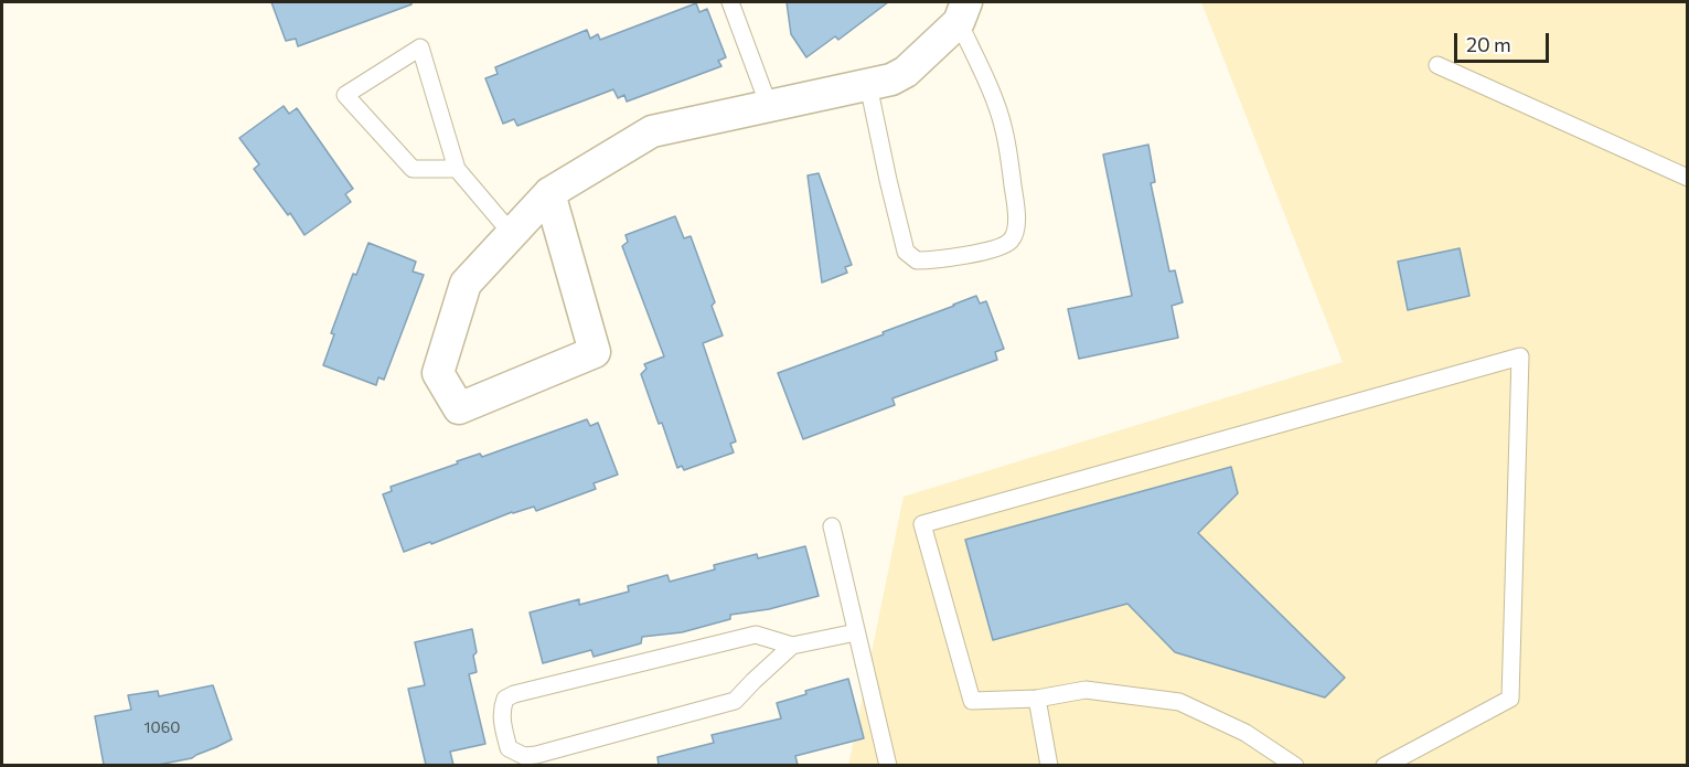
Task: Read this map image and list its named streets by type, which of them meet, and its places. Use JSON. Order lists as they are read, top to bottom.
{
  "house_numbers": ["1060"],
  "scale_bar": "20 m"
}
